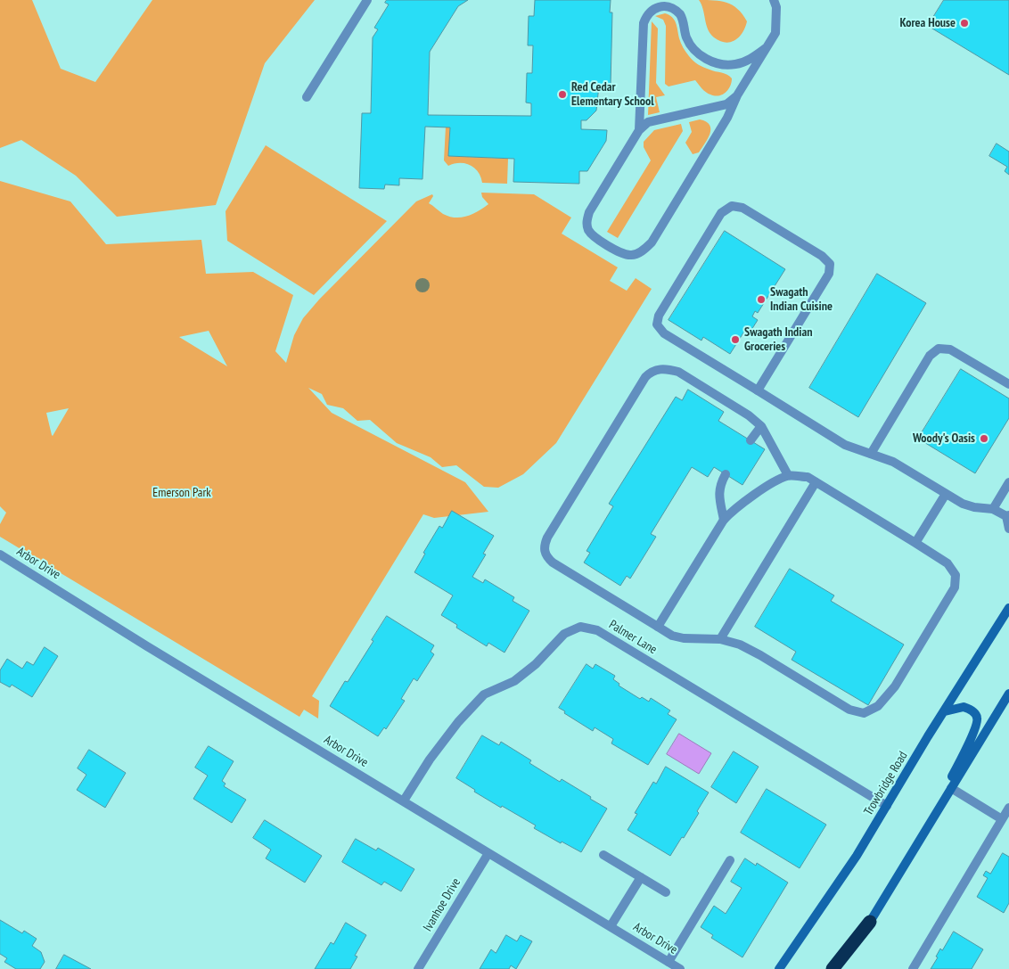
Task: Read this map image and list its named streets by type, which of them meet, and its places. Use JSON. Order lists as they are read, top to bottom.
{
  "streets": {
    "street": [
      "Arbor Drive",
      "Palmer Lane",
      "Trowbridge Road",
      "Ivanhoe Drive"
    ]
  },
  "crossings": [
    ["Arbor Drive", "Palmer Lane"],
    ["Arbor Drive", "Ivanhoe Drive"],
    ["Palmer Lane", "Trowbridge Road"]
  ],
  "parks": ["Emerson Park"],
  "places": [
    "Korea House",
    "Red Cedar Elementary School",
    "Swagath Indian Cuisine",
    "Swagath Indian Groceries",
    "Woody's Oasis"
  ]
}
